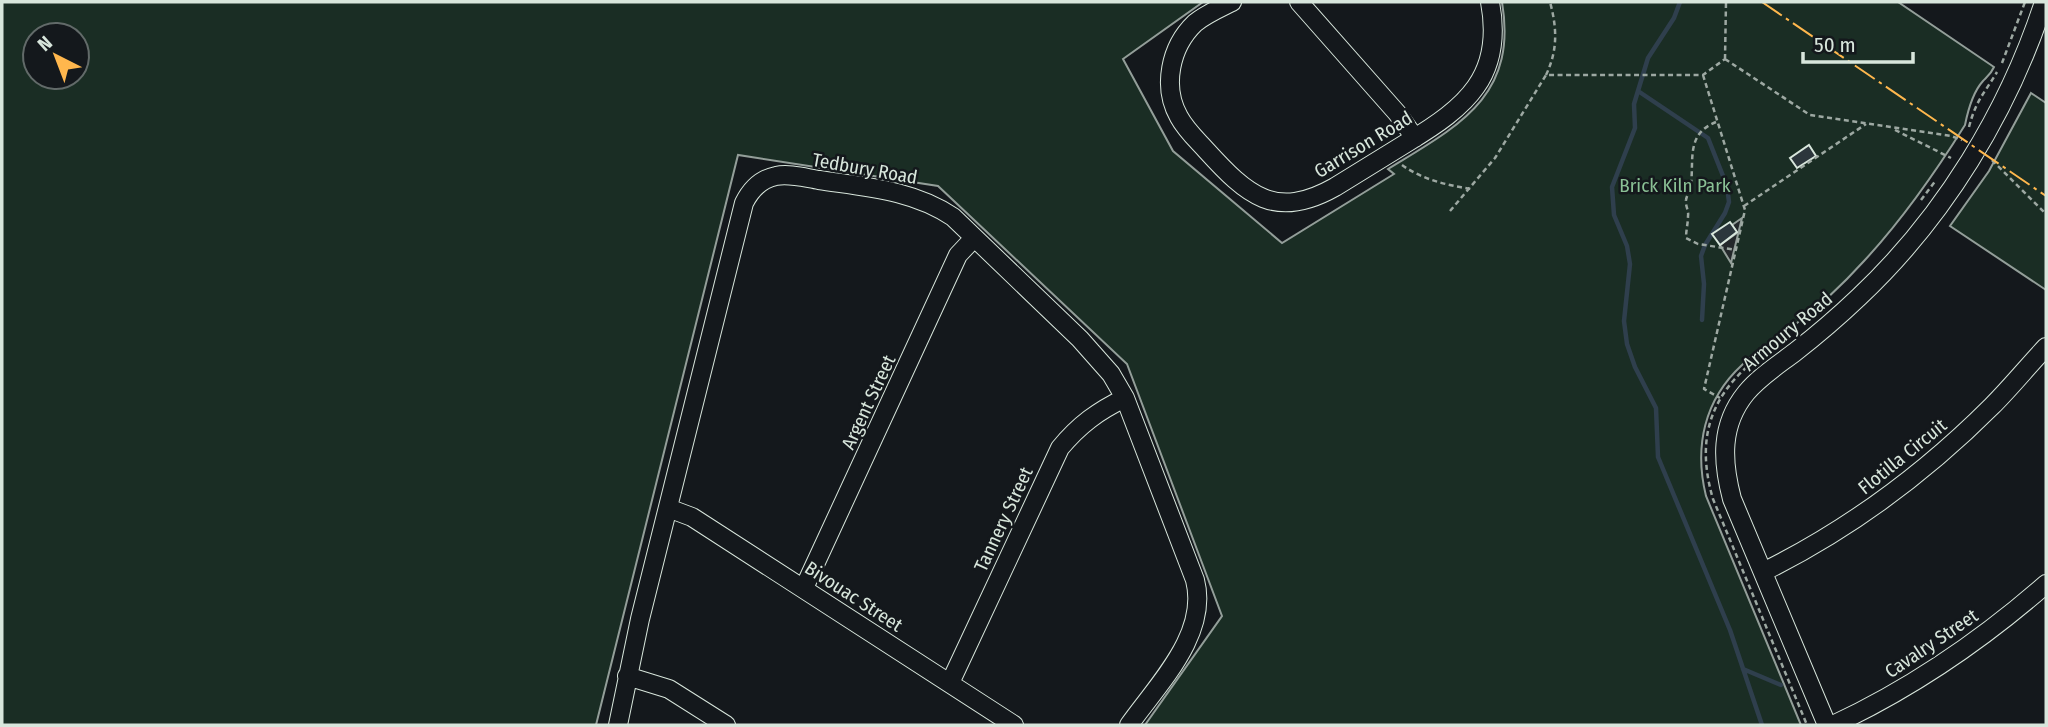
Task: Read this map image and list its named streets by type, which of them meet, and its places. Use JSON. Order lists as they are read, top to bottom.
{
  "streets": {
    "street": [
      "Garrison Road",
      "Tedbury Road",
      "Armoury Road",
      "Argent Street",
      "Flotilla Circuit",
      "Tannery Street",
      "Bivouac Street",
      "Cavalry Street"
    ]
  },
  "crossings": [
    ["Tedbury Road", "Argent Street"],
    ["Tedbury Road", "Tannery Street"],
    ["Tedbury Road", "Bivouac Street"],
    ["Armoury Road", "Flotilla Circuit"],
    ["Argent Street", "Bivouac Street"],
    ["Tannery Street", "Bivouac Street"]
  ],
  "parks": ["Brick Kiln Park"],
  "scale_bar": "50 m",
  "north": "top left"
}
